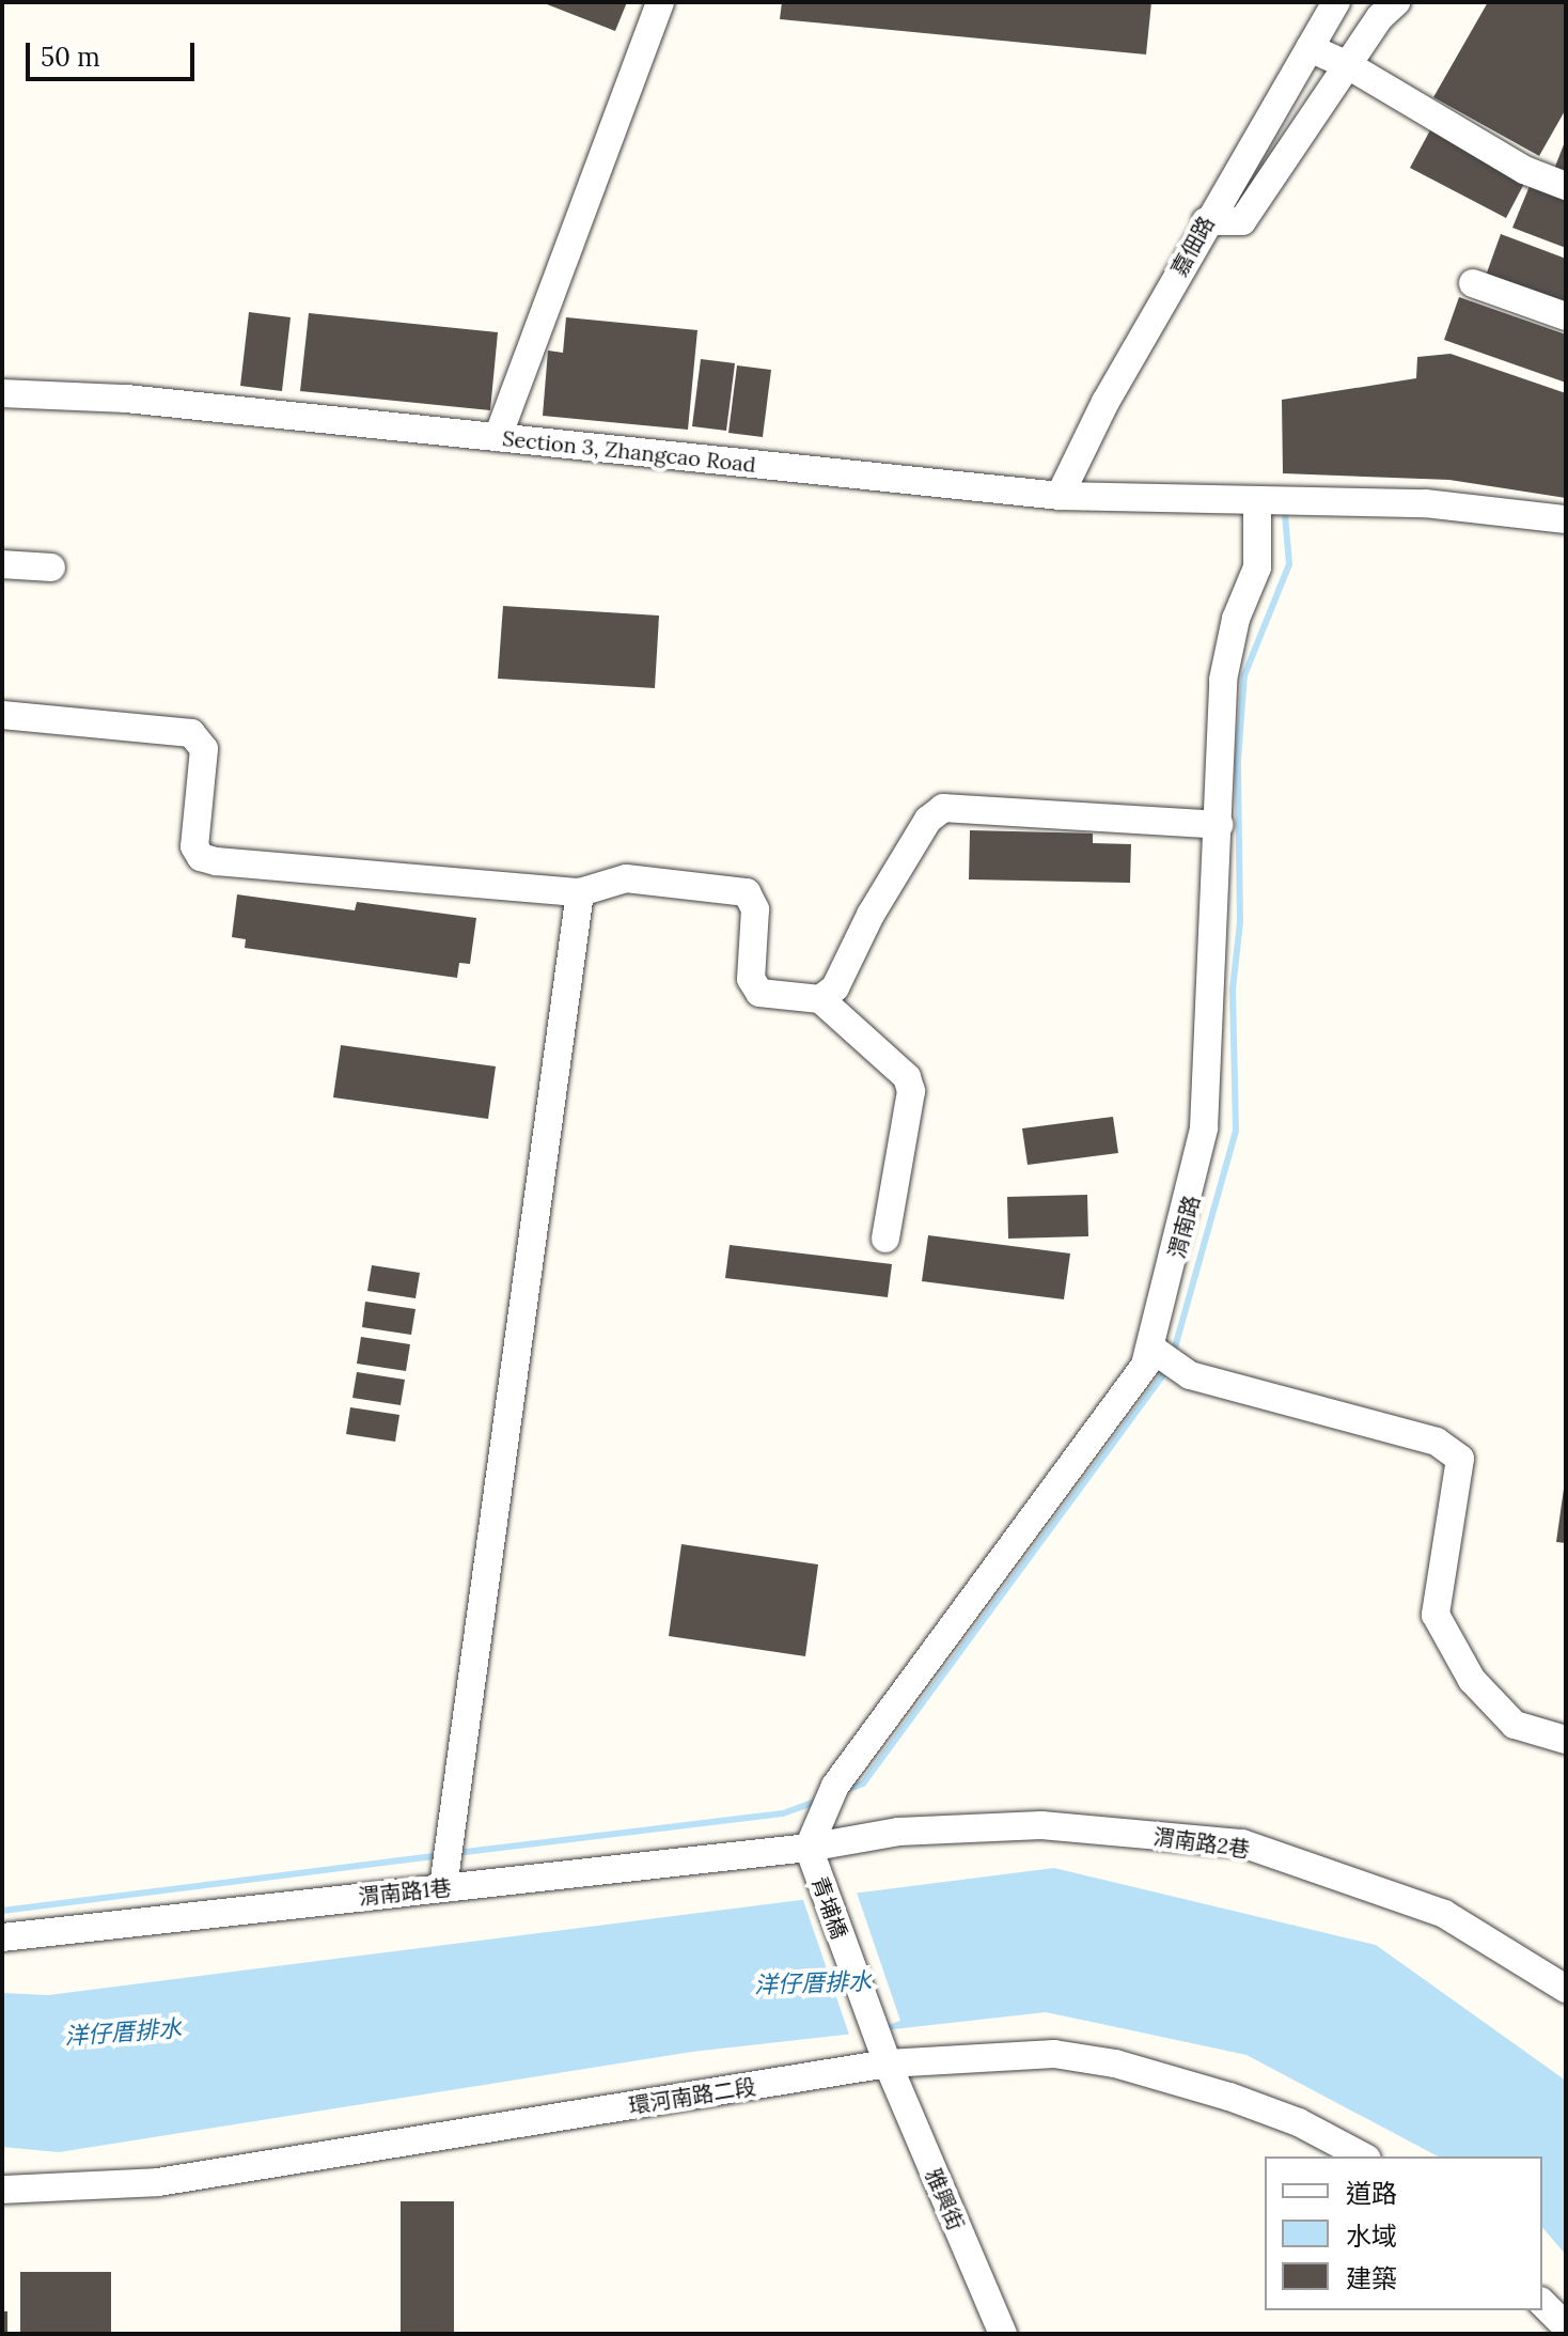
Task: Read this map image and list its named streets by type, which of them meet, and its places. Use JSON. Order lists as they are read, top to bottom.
{
  "streets": {
    "street": [
      "嘉佃路",
      "Section 3, Zhangcao Road",
      "渭南路",
      "渭南路2巷",
      "渭南路1巷",
      "青埔橋",
      "環河南路二段",
      "雅興街"
    ]
  },
  "crossings": [
    ["嘉佃路", "Section 3, Zhangcao Road"],
    ["Section 3, Zhangcao Road", "渭南路"],
    ["渭南路", "渭南路2巷"],
    ["渭南路", "渭南路1巷"],
    ["渭南路", "青埔橋"],
    ["渭南路2巷", "渭南路1巷"],
    ["渭南路2巷", "青埔橋"],
    ["渭南路1巷", "青埔橋"],
    ["青埔橋", "環河南路二段"],
    ["青埔橋", "雅興街"],
    ["環河南路二段", "雅興街"]
  ],
  "water": ["洋仔厝排水"],
  "legend": ["道路", "水域", "建築"],
  "scale_bar": "50 m"
}
